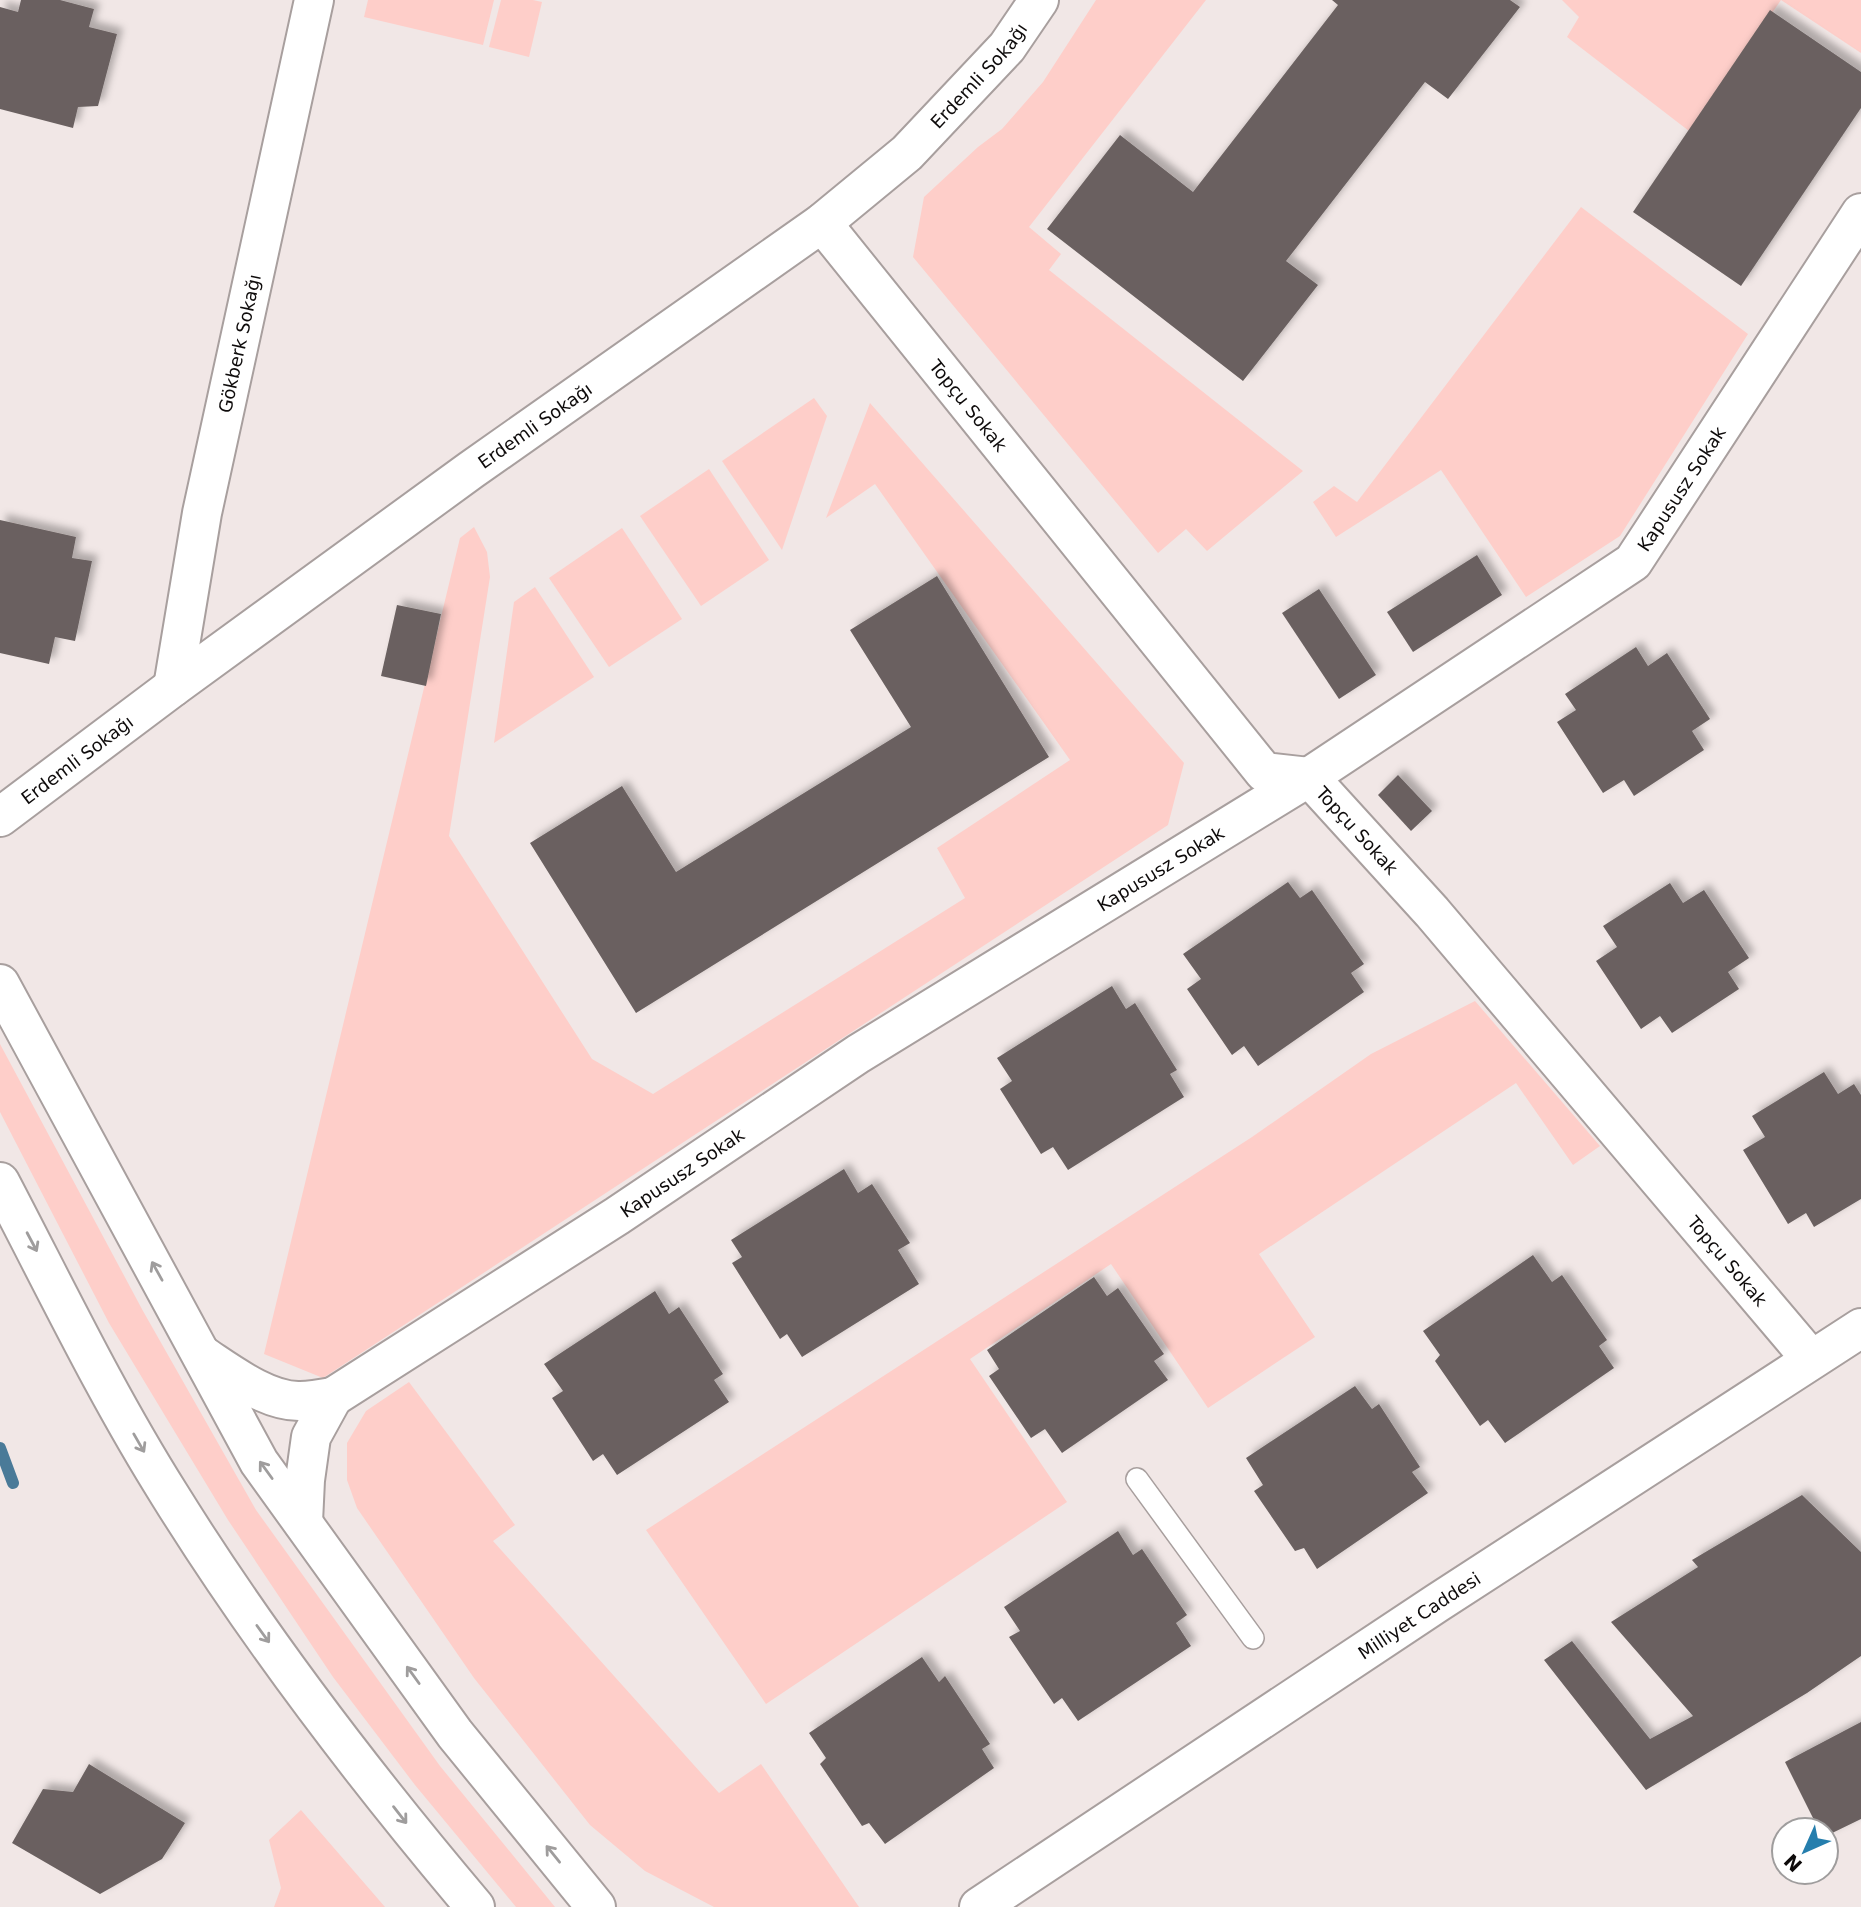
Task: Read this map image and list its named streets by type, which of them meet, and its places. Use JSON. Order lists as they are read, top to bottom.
{
  "streets": {
    "street": [
      "Erdemli Sokağı",
      "Gökberk Sokağı",
      "Topçu Sokak",
      "Kapususz Sokak",
      "Milliyet Caddesi"
    ]
  },
  "crossings": [
    ["Erdemli Sokağı", "Gökberk Sokağı"],
    ["Erdemli Sokağı", "Topçu Sokak"],
    ["Topçu Sokak", "Kapususz Sokak"],
    ["Topçu Sokak", "Milliyet Caddesi"]
  ],
  "north": "bottom left"
}
